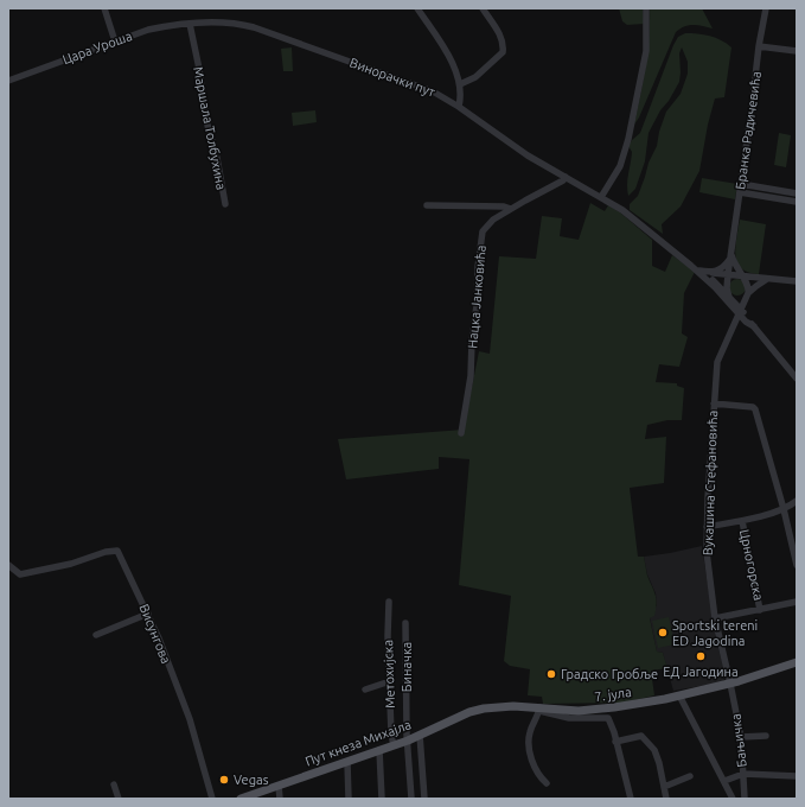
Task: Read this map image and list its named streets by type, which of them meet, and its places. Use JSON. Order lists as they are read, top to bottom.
{
  "streets": {
    "main road": ["7. јула", "Пут кнеза Михајла"],
    "street": [
      "Цара Уроша",
      "Винорачки пут",
      "Маршала Толбухина",
      "Бранка Радичевића",
      "Нацка Јанковића",
      "Вукашина Стефановића",
      "Црногорска",
      "Висунгова",
      "Биначка",
      "Метохијска",
      "Бањичка"
    ]
  },
  "crossings": [
    ["Цара Уроша", "Винорачки пут"],
    ["Цара Уроша", "Маршала Толбухина"],
    ["Винорачки пут", "Маршала Толбухина"],
    ["Винорачки пут", "Нацка Јанковића"],
    ["Бранка Радичевића", "Вукашина Стефановића"],
    ["Вукашина Стефановића", "7. јула"],
    ["Вукашина Стефановића", "Бањичка"],
    ["Биначка", "Пут кнеза Михајла"],
    ["Метохијска", "Пут кнеза Михајла"],
    ["7. јула", "Бањичка"],
    ["7. јула", "Пут кнеза Михајла"]
  ],
  "places": [
    "Sportski tereni ED Jagodina",
    "ЕД Јагодина",
    "Градско Гробље",
    "Vegas"
  ]
}
